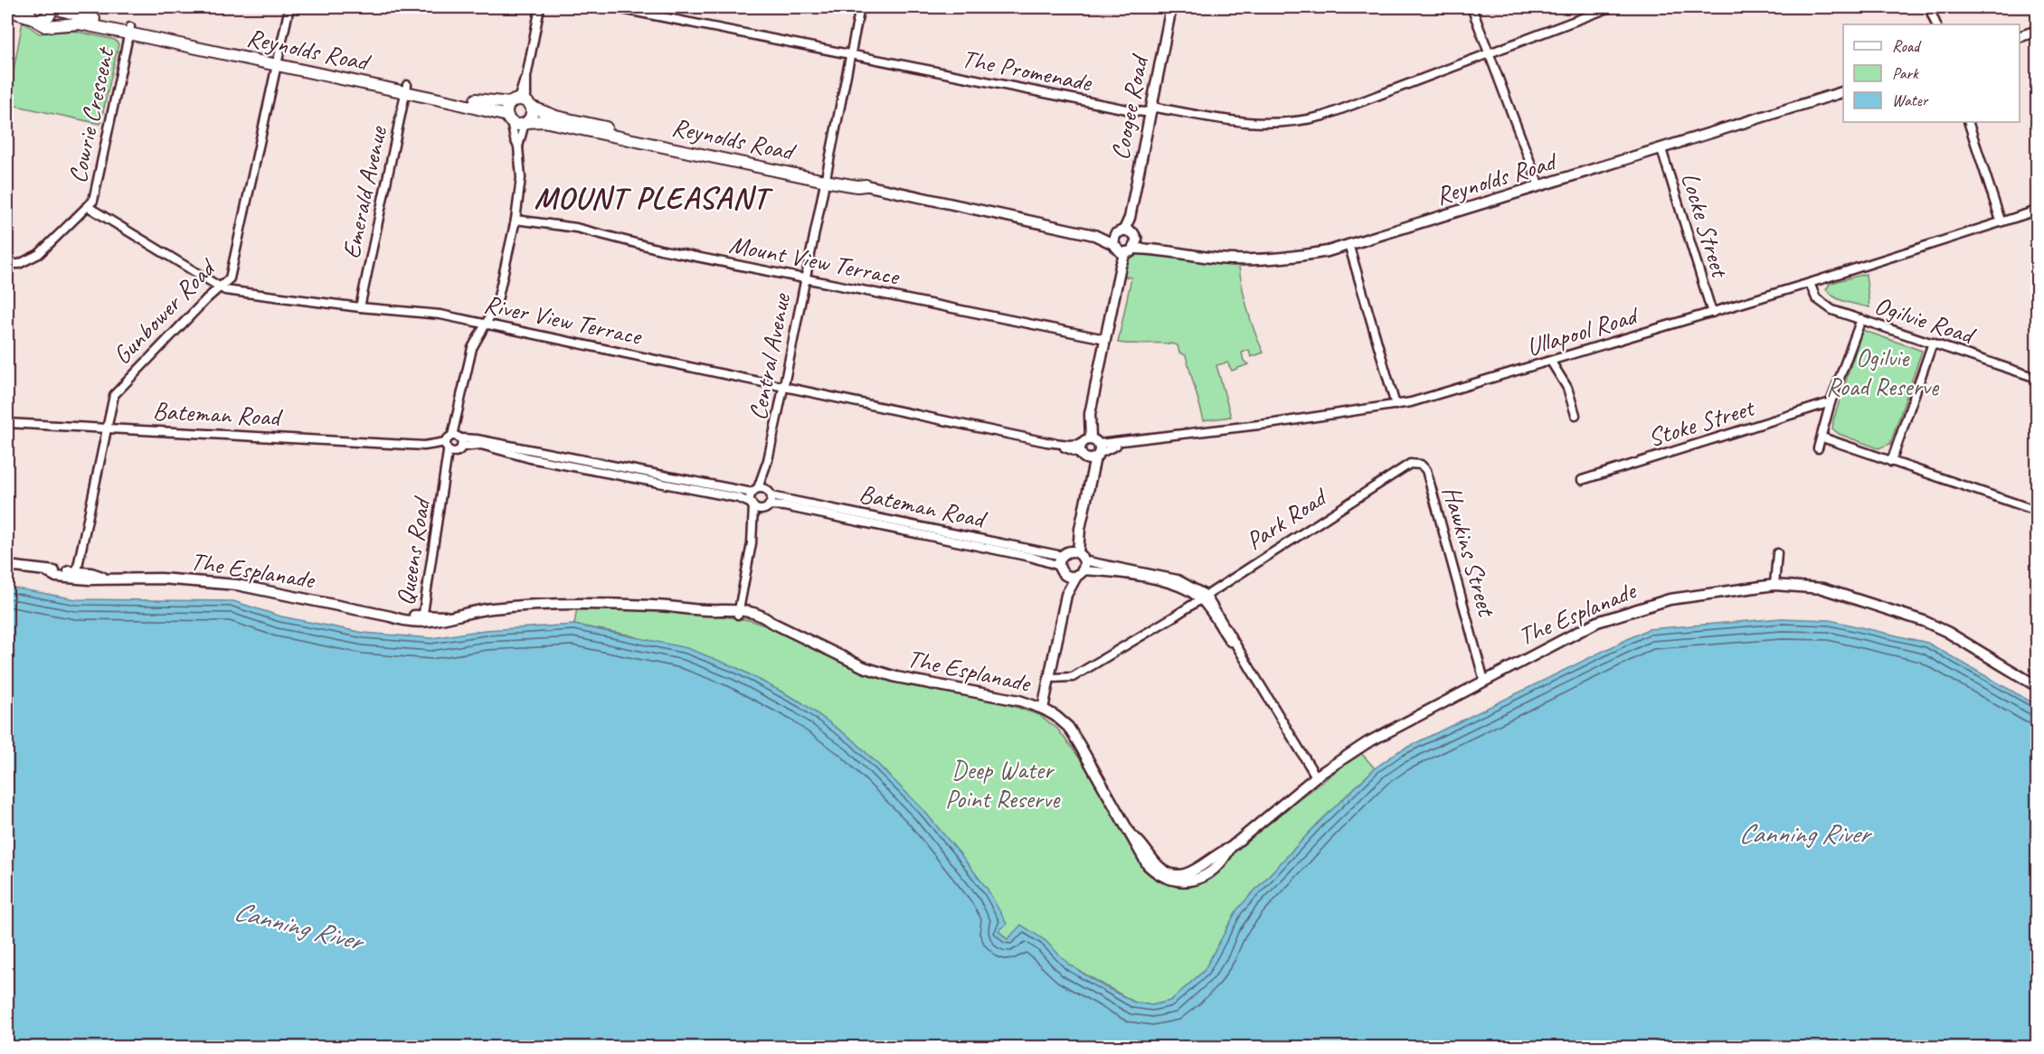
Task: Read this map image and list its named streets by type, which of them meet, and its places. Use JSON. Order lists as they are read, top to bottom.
{
  "streets": {
    "main road": ["Reynolds Road"],
    "street": [
      "The Promenade",
      "Coogee Road",
      "Cowrie Crescent",
      "Emerald Avenue",
      "Locke Street",
      "Mount View Terrace",
      "Gunbower Road",
      "River View Terrace",
      "Ogilvie Road",
      "Ullapool Road",
      "Central Avenue",
      "Bateman Road",
      "Stoke Street",
      "Park Road",
      "Hawkins Street",
      "Queens Road",
      "The Esplanade"
    ]
  },
  "crossings": [
    ["Reynolds Road", "Coogee Road"],
    ["Reynolds Road", "Cowrie Crescent"],
    ["Reynolds Road", "Emerald Avenue"],
    ["Reynolds Road", "Locke Street"],
    ["Reynolds Road", "Gunbower Road"],
    ["Reynolds Road", "Central Avenue"],
    ["Reynolds Road", "Queens Road"],
    ["The Promenade", "Coogee Road"],
    ["The Promenade", "Central Avenue"],
    ["Cowrie Crescent", "River View Terrace"],
    ["Emerald Avenue", "River View Terrace"],
    ["Locke Street", "Ullapool Road"],
    ["Mount View Terrace", "Central Avenue"],
    ["Mount View Terrace", "Queens Road"],
    ["Gunbower Road", "River View Terrace"],
    ["Gunbower Road", "Bateman Road"],
    ["Gunbower Road", "The Esplanade"],
    ["River View Terrace", "Ullapool Road"],
    ["River View Terrace", "Central Avenue"],
    ["River View Terrace", "Queens Road"],
    ["Ogilvie Road", "Ullapool Road"],
    ["Central Avenue", "Bateman Road"],
    ["Bateman Road", "Park Road"],
    ["Bateman Road", "Queens Road"],
    ["Bateman Road", "The Esplanade"],
    ["Park Road", "Hawkins Street"],
    ["Hawkins Street", "The Esplanade"],
    ["Queens Road", "The Esplanade"]
  ],
  "districts": ["MOUNT PLEASANT"],
  "water": ["Canning River"],
  "parks": ["Ogilvie Road Reserve", "Deep Water Point Reserve"],
  "legend": ["Road", "Park", "Water"]
}
